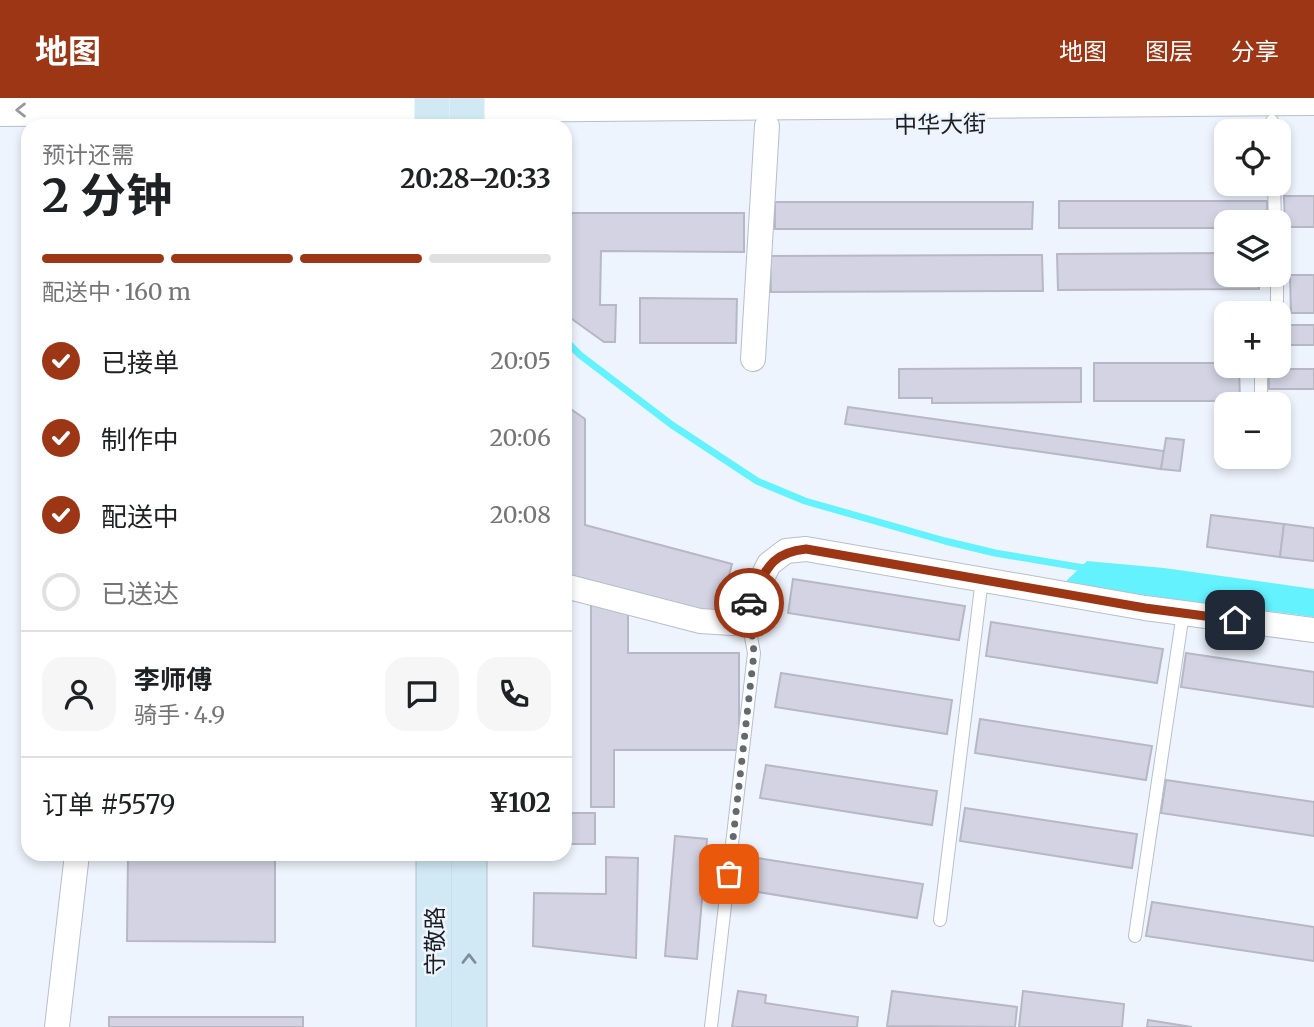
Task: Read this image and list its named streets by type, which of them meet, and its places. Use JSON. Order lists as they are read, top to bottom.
{
  "streets": {
    "main road": ["守敬路"],
    "street": ["中华大街"]
  },
  "page": {
    "header": "地图",
    "nav": ["地图", "图层", "分享"],
    "map_buttons": ["+", "−"],
    "heading": ["2 分钟", "预计还需", "20:28–20:33"],
    "panel": [
      "李师傅",
      "骑手 · 4.9",
      "订单 #5579",
      "¥102"
    ],
    "bar": "配送中 · 160 m",
    "list": [
      ["已接单", "20:05"],
      ["制作中", "20:06"],
      ["配送中", "20:08"],
      "已送达"
    ]
  }
}
